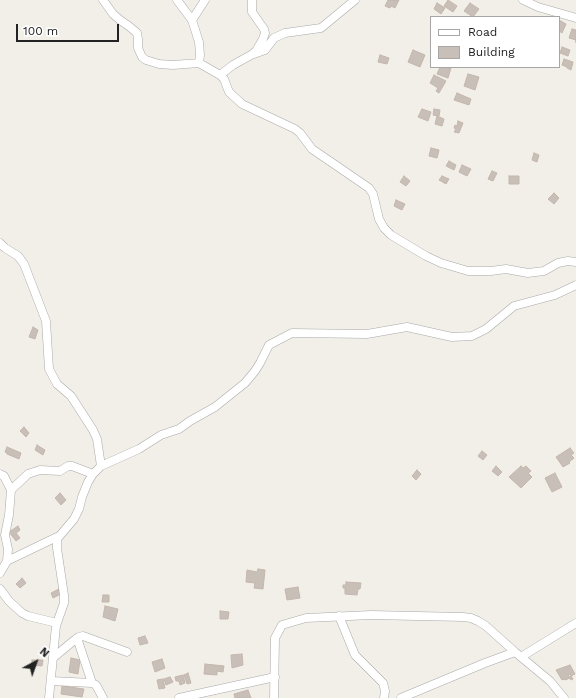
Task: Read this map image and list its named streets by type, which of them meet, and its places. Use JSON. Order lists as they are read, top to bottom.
{
  "legend": ["Road", "Building"],
  "scale_bar": "100 m",
  "north": "top right"
}
